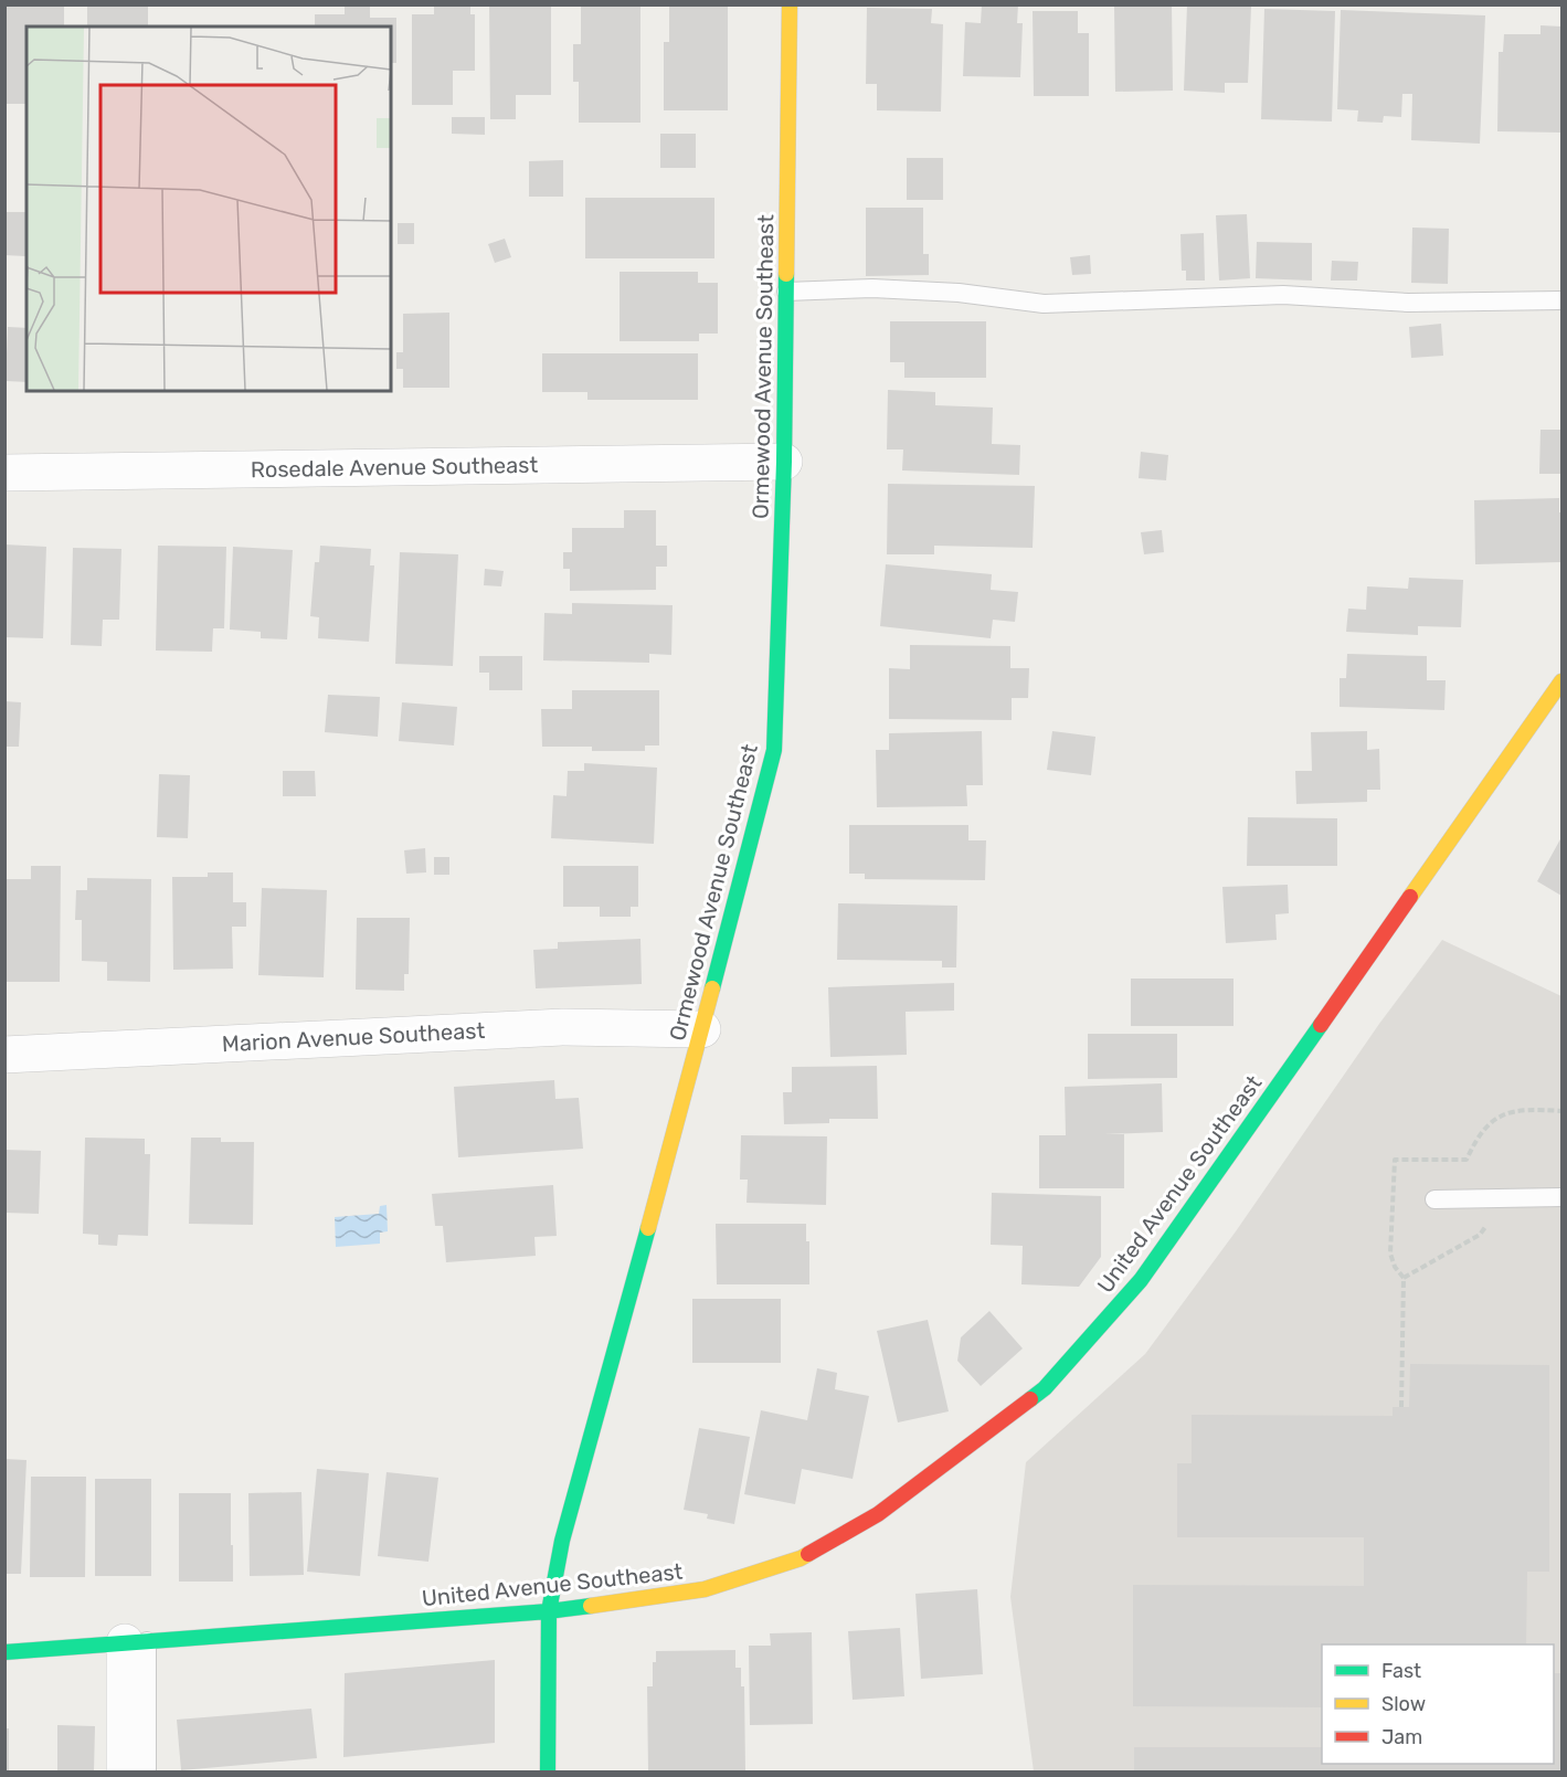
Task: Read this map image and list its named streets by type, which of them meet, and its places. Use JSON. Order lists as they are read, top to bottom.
{
  "streets": {
    "street": [
      "Ormewood Avenue Southeast",
      "Rosedale Avenue Southeast",
      "Marion Avenue Southeast",
      "United Avenue Southeast"
    ]
  },
  "crossings": [
    ["Ormewood Avenue Southeast", "Rosedale Avenue Southeast"],
    ["Ormewood Avenue Southeast", "Marion Avenue Southeast"],
    ["Ormewood Avenue Southeast", "United Avenue Southeast"]
  ],
  "legend": ["Fast", "Slow", "Jam"]
}
